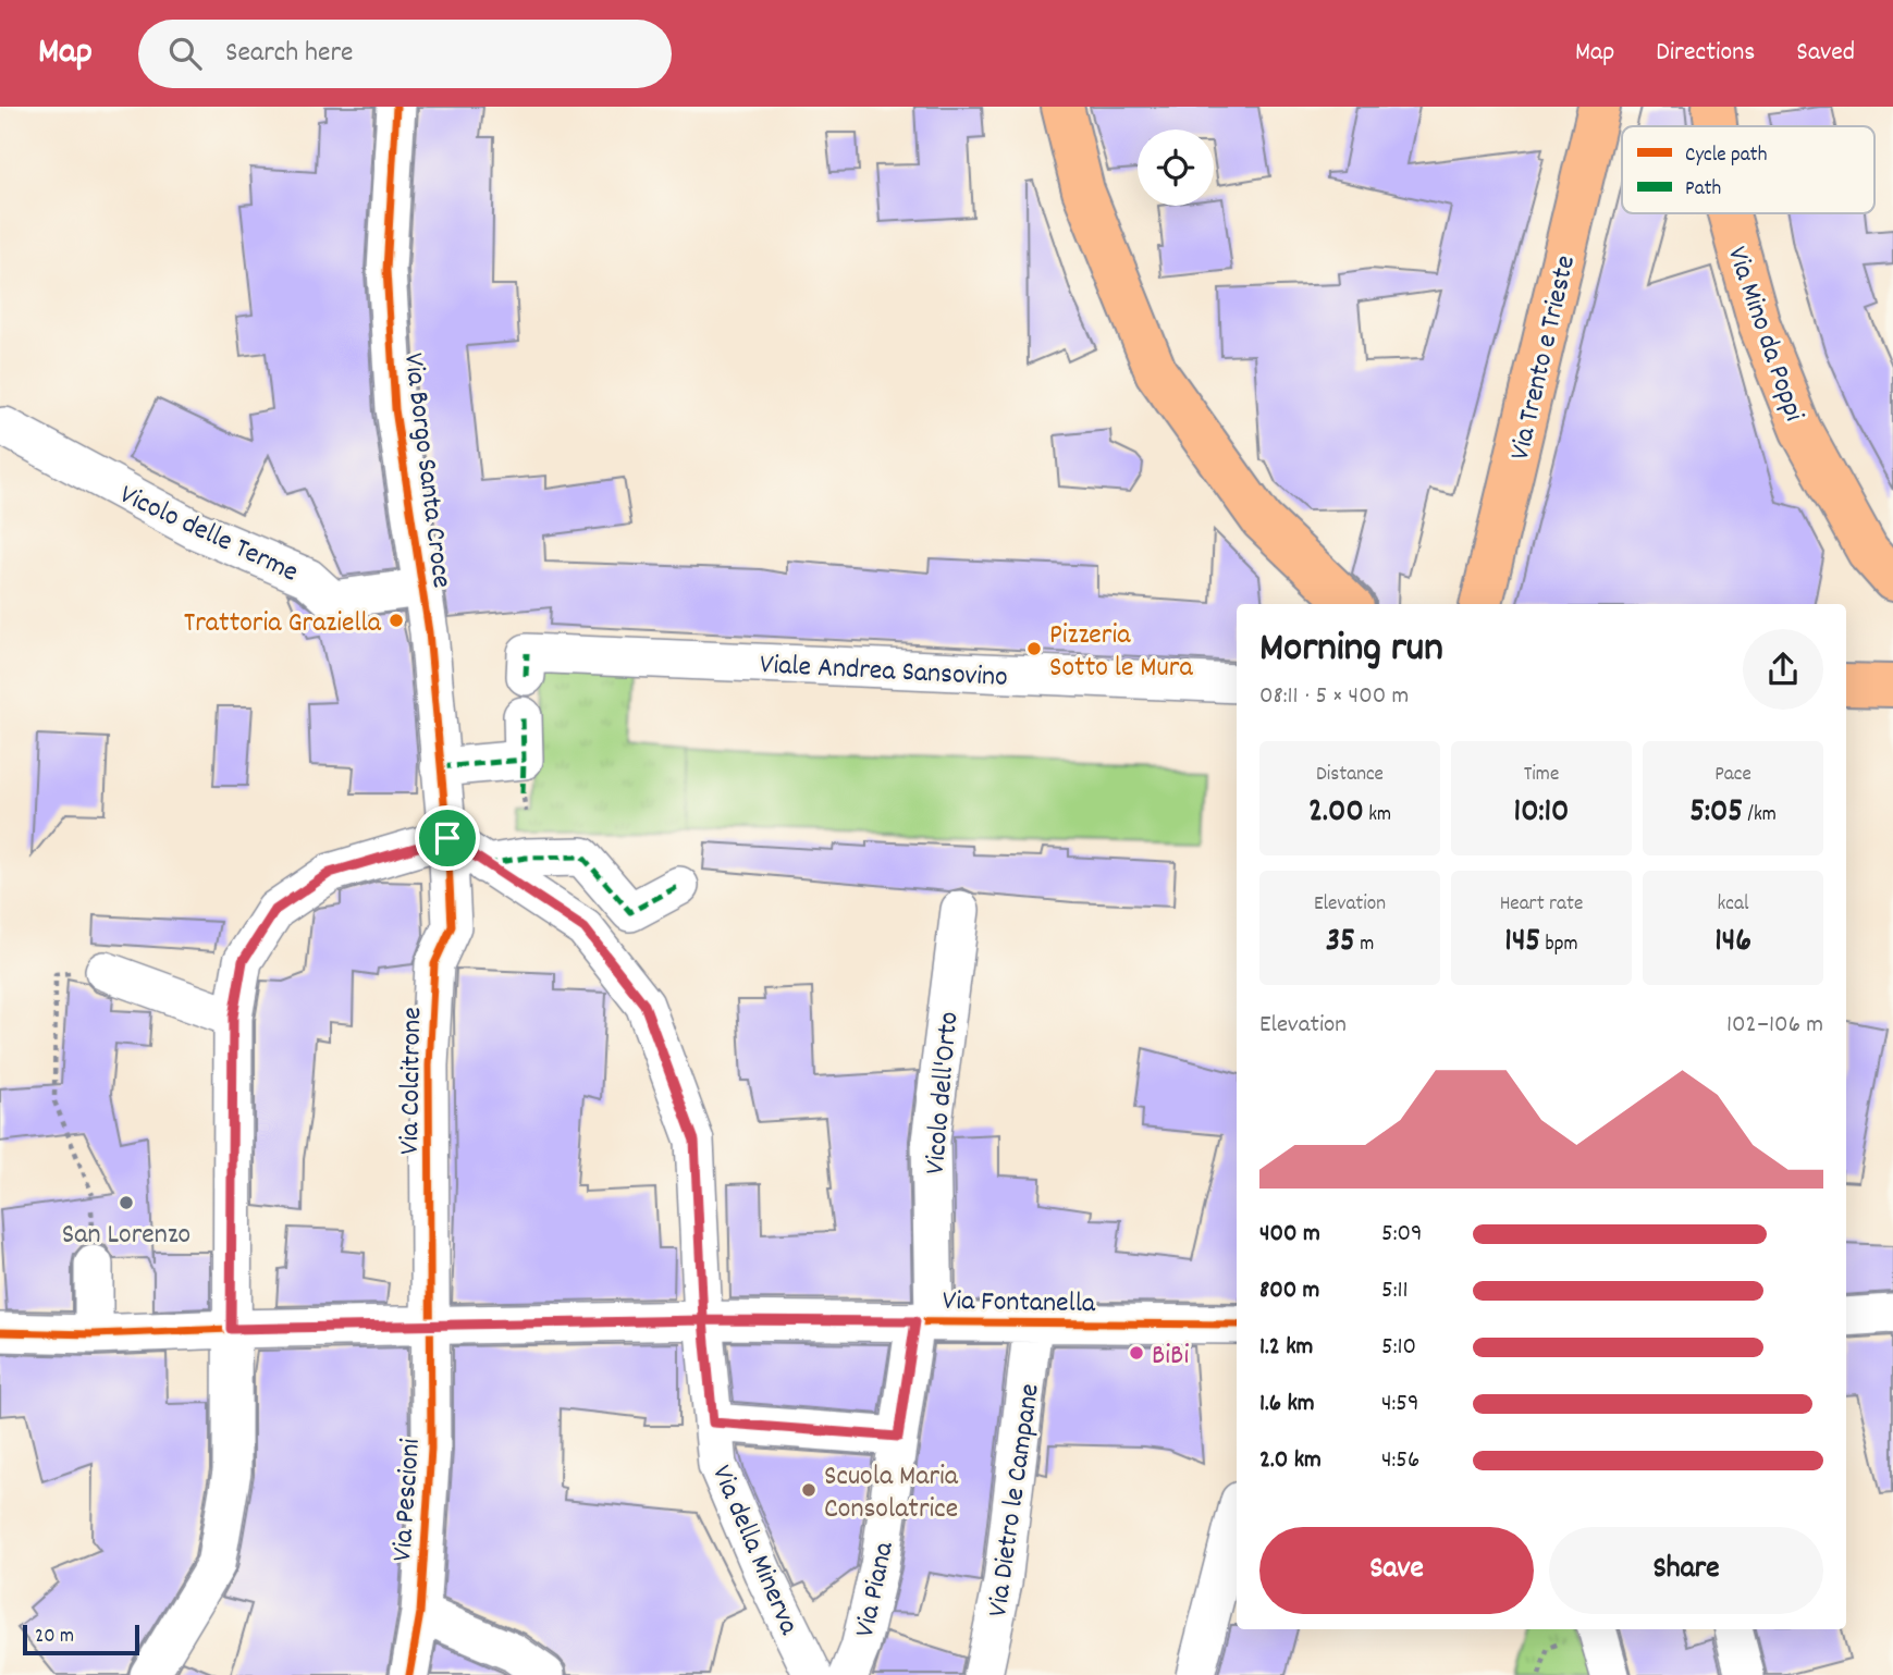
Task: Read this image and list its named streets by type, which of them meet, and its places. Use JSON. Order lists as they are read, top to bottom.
{
  "streets": {
    "main road": ["Via Mino da Poppi", "Via Trento e Trieste"],
    "street": [
      "Via Borgo Santa Croce",
      "Vicolo delle Terme",
      "Viale Andrea Sansovino",
      "Via Colcitrone",
      "Vicolo dell'Orto",
      "Via Fontanella",
      "Via Pescioni",
      "Via Dietro le Campane",
      "Via della Minerva",
      "Via Piana"
    ]
  },
  "crossings": [
    ["Via Borgo Santa Croce", "Vicolo delle Terme"],
    ["Via Borgo Santa Croce", "Via Colcitrone"],
    ["Via Borgo Santa Croce", "Via della Minerva"],
    ["Via Colcitrone", "Via Fontanella"],
    ["Via Colcitrone", "Via Pescioni"],
    ["Via Colcitrone", "Via della Minerva"],
    ["Vicolo dell'Orto", "Via Fontanella"],
    ["Vicolo dell'Orto", "Via Piana"],
    ["Via Fontanella", "Via Pescioni"],
    ["Via Fontanella", "Via Dietro le Campane"],
    ["Via Fontanella", "Via della Minerva"],
    ["Via Fontanella", "Via Piana"]
  ],
  "places": [
    "Trattoria Graziella",
    "Pizzeria Sotto le Mura",
    "San Lorenzo",
    "BiBi",
    "Scuola Maria Consolatrice"
  ],
  "legend": ["Cycle path", "Path"],
  "scale_bar": "20 m",
  "page": {
    "header": "Map",
    "search": "Search here",
    "nav": ["Map", "Directions", "Saved"],
    "heading": ["Morning run", "08:11 · 5 × 400 m"],
    "stats": [
      ["Distance", "2.00 km"],
      ["Time", "10:10"],
      ["Pace", "5:05 /km"],
      ["Elevation", "35 m"],
      ["Heart rate", "145 bpm"],
      ["kcal", "146"]
    ],
    "chart": ["Elevation", "102–106 m"],
    "list": [
      {
        "name": "400 m",
        "note": "5:09"
      },
      {
        "name": "800 m",
        "note": "5:11"
      },
      {
        "name": "1.2 km",
        "note": "5:10"
      },
      {
        "name": "1.6 km",
        "note": "4:59"
      },
      {
        "name": "2.0 km",
        "note": "4:56"
      }
    ],
    "buttons": ["Save", "Share"],
    "scale": "20 m"
  }
}
